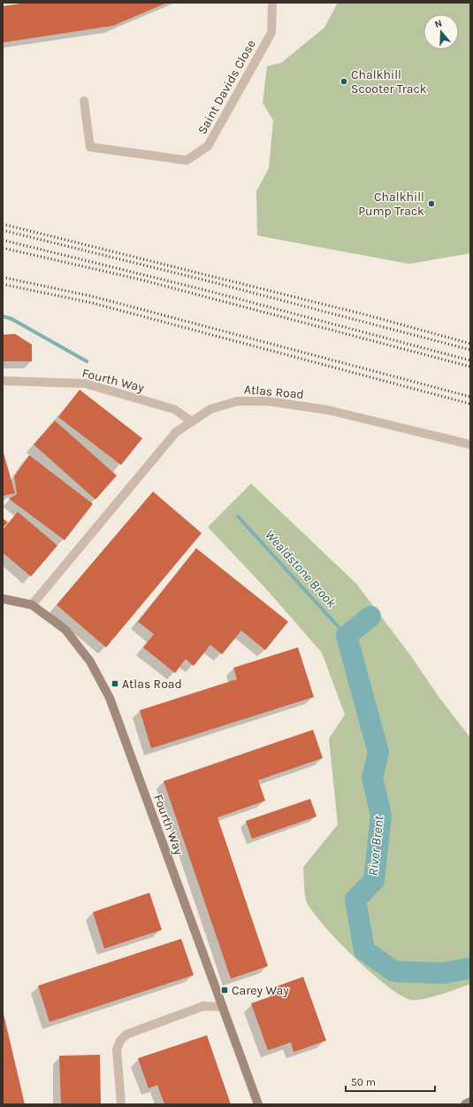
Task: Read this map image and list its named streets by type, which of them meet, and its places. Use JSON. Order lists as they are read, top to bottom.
{
  "streets": {
    "main road": ["Fourth Way"],
    "street": ["Saint Davids Close", "Atlas Road"]
  },
  "crossings": [
    ["Fourth Way", "Atlas Road"]
  ],
  "water": ["Wealdstone Brook", "River Brent"],
  "places": {
    "other": ["Chalkhill Scooter Track", "Chalkhill Pump Track"],
    "transit": ["Atlas Road", "Carey Way"]
  },
  "scale_bar": "50 m",
  "north": "top"
}
